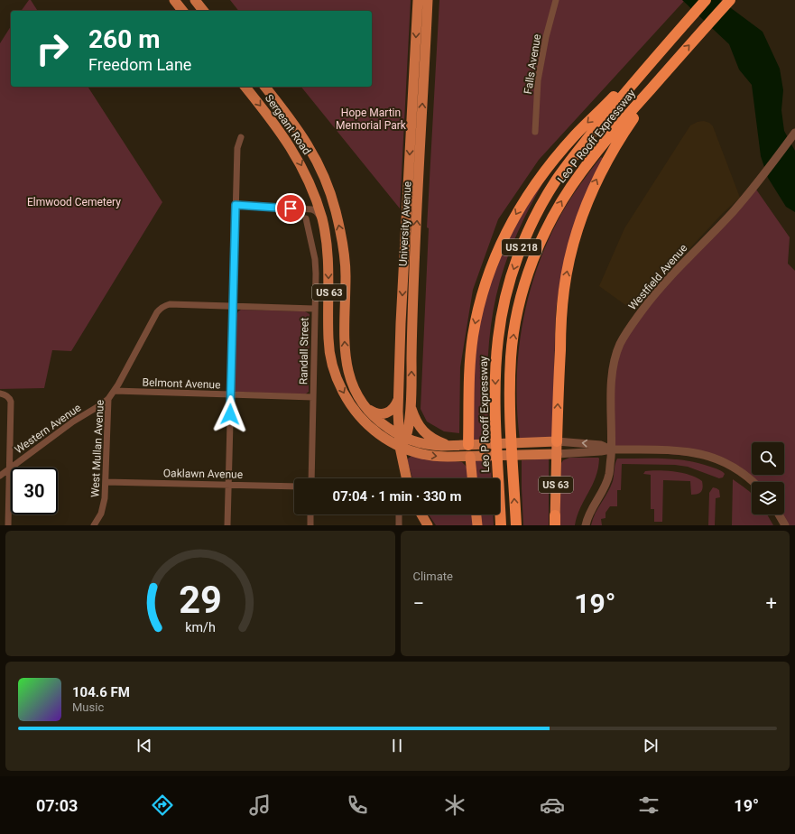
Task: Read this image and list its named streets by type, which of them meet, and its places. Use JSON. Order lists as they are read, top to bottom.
{
  "streets": {
    "highway": ["Leo P Rooff Expressway", "US 218", "US 63"],
    "main road": ["Sergeant Road", "University Avenue"],
    "street": [
      "Falls Avenue",
      "Westfield Avenue",
      "Randall Street",
      "Belmont Avenue",
      "Western Avenue",
      "West Mullan Avenue",
      "Oaklawn Avenue"
    ]
  },
  "crossings": [
    ["Sergeant Road", "University Avenue"],
    ["Sergeant Road", "US 63"],
    ["Randall Street", "Belmont Avenue"],
    ["Belmont Avenue", "West Mullan Avenue"],
    ["Western Avenue", "West Mullan Avenue"],
    ["West Mullan Avenue", "Oaklawn Avenue"]
  ],
  "parks": ["Hope Martin Memorial Park", "Elmwood Cemetery"],
  "page": {
    "turn": ["260 m", "Freedom Lane"],
    "limit": "30",
    "trip": "07:04 · 1 min · 330 m",
    "tile": "Climate",
    "heat": ["−", "19°", "+"],
    "song": ["104.6 FM", "Music"],
    "tabs": ["07:03", "19°"],
    "gauge": ["29", "km/h"]
  }
}
